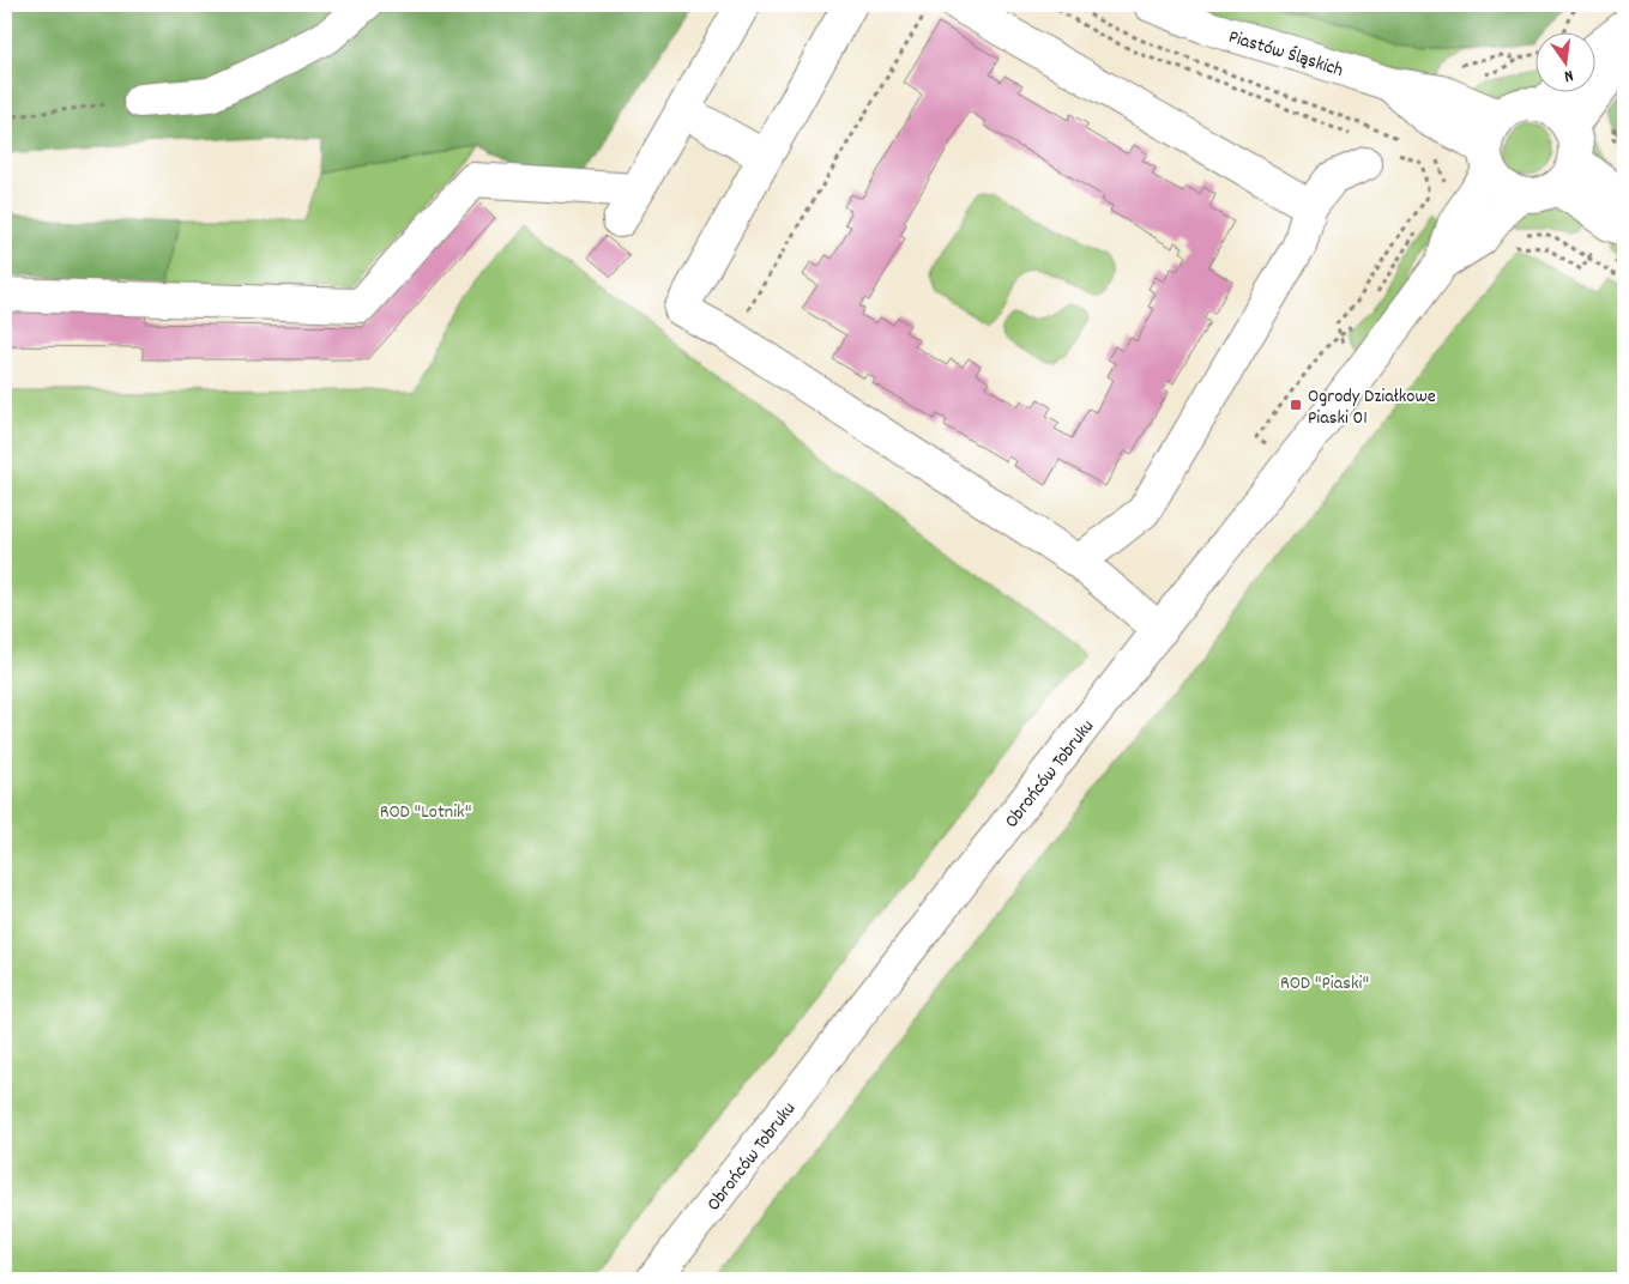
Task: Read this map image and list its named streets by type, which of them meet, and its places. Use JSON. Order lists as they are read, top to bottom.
{
  "streets": {
    "street": ["Piastów Śląskich", "Obrońców Tobruku"]
  },
  "crossings": [
    ["Piastów Śląskich", "Obrońców Tobruku"]
  ],
  "parks": ["ROD \"Lotnik\"", "ROD \"Piaski\""],
  "places": {
    "transit": ["Ogrody Działkowe Piaski 01"]
  },
  "north": "bottom"
}
